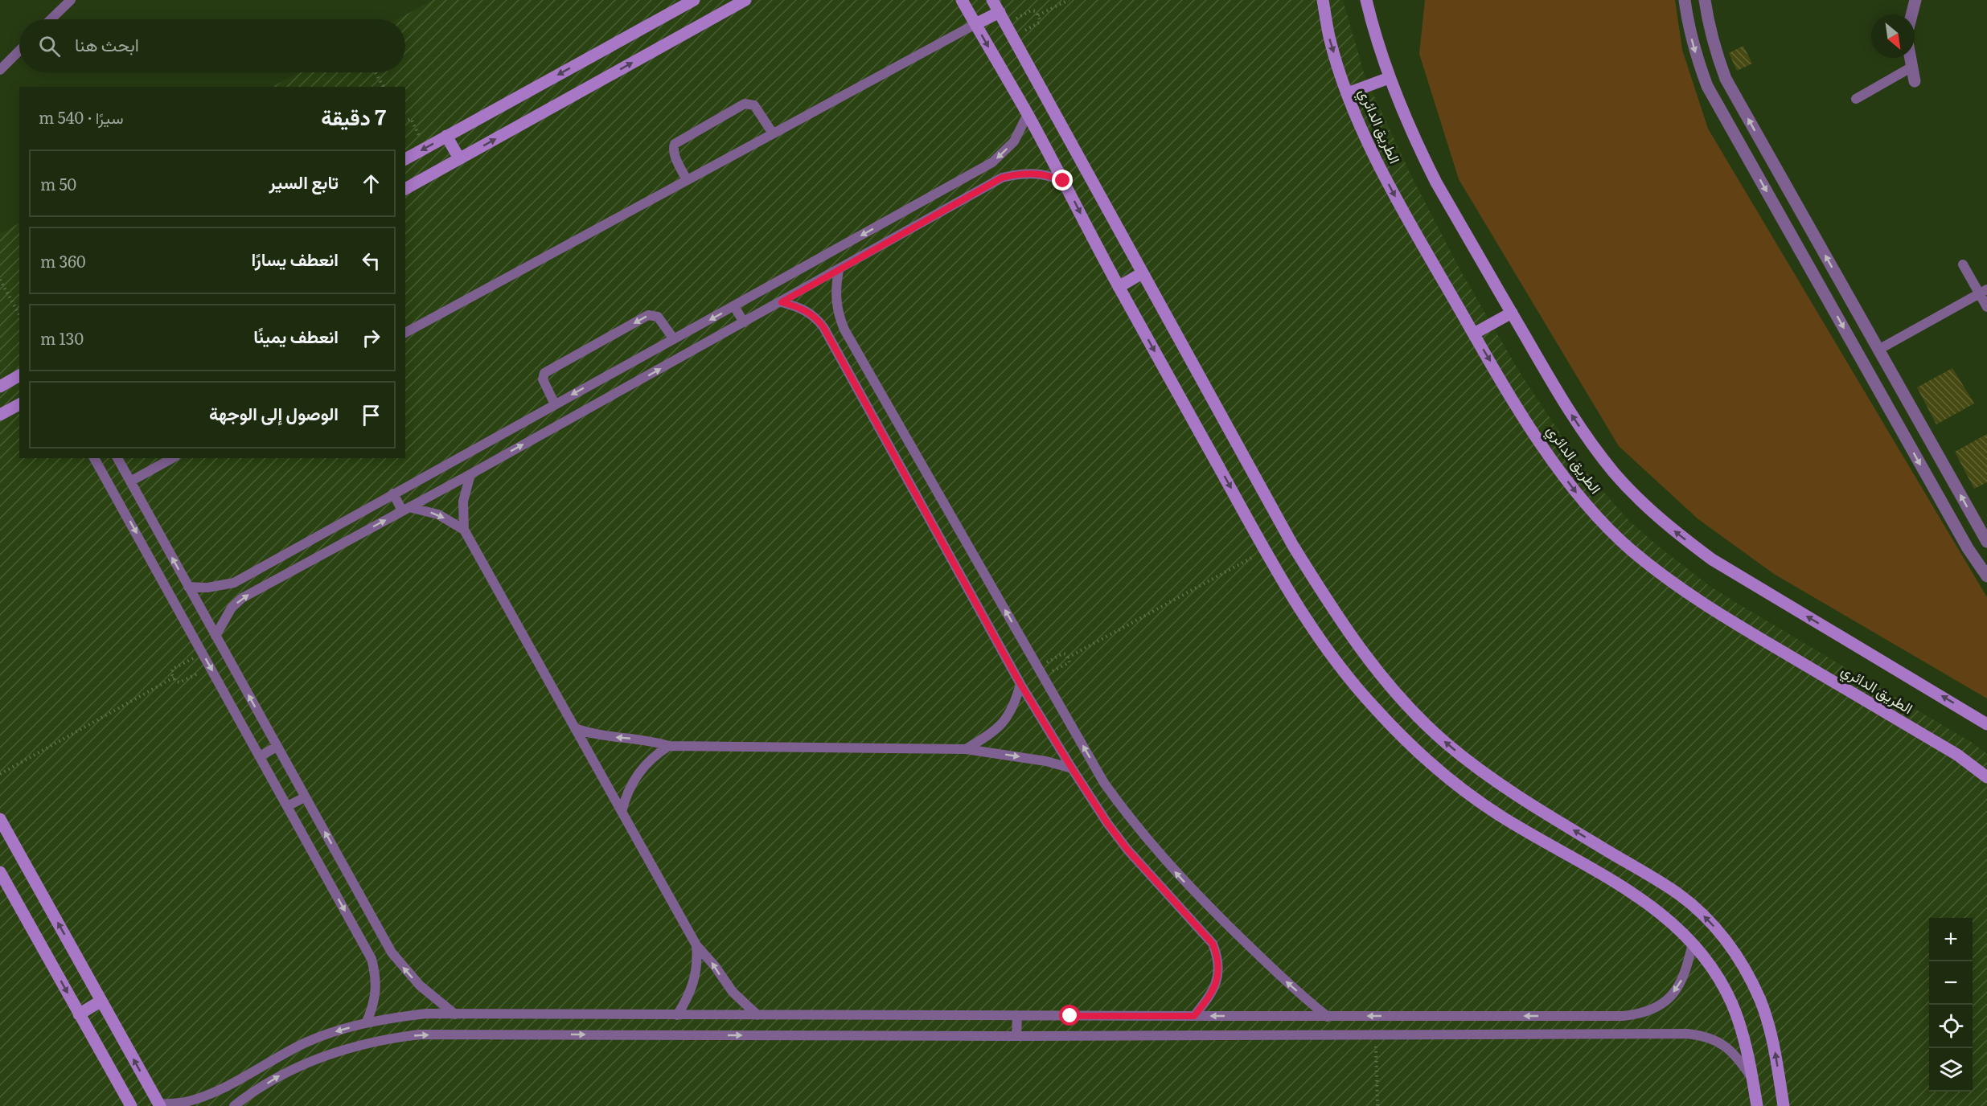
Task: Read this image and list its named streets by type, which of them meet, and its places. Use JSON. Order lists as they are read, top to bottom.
{
  "streets": {
    "street": ["الطريق الدائري"]
  },
  "north": "bottom right",
  "page": {
    "search": "ابحث هنا",
    "heading": ["7 دقيقة", "سيرًا · 540 m"],
    "list": [
      ["تابع السير", "50 m"],
      ["انعطف يسارًا", "360 m"],
      ["انعطف يمينًا", "130 m"],
      "الوصول إلى الوجهة"
    ],
    "map_buttons": ["+", "−"]
  }
}
